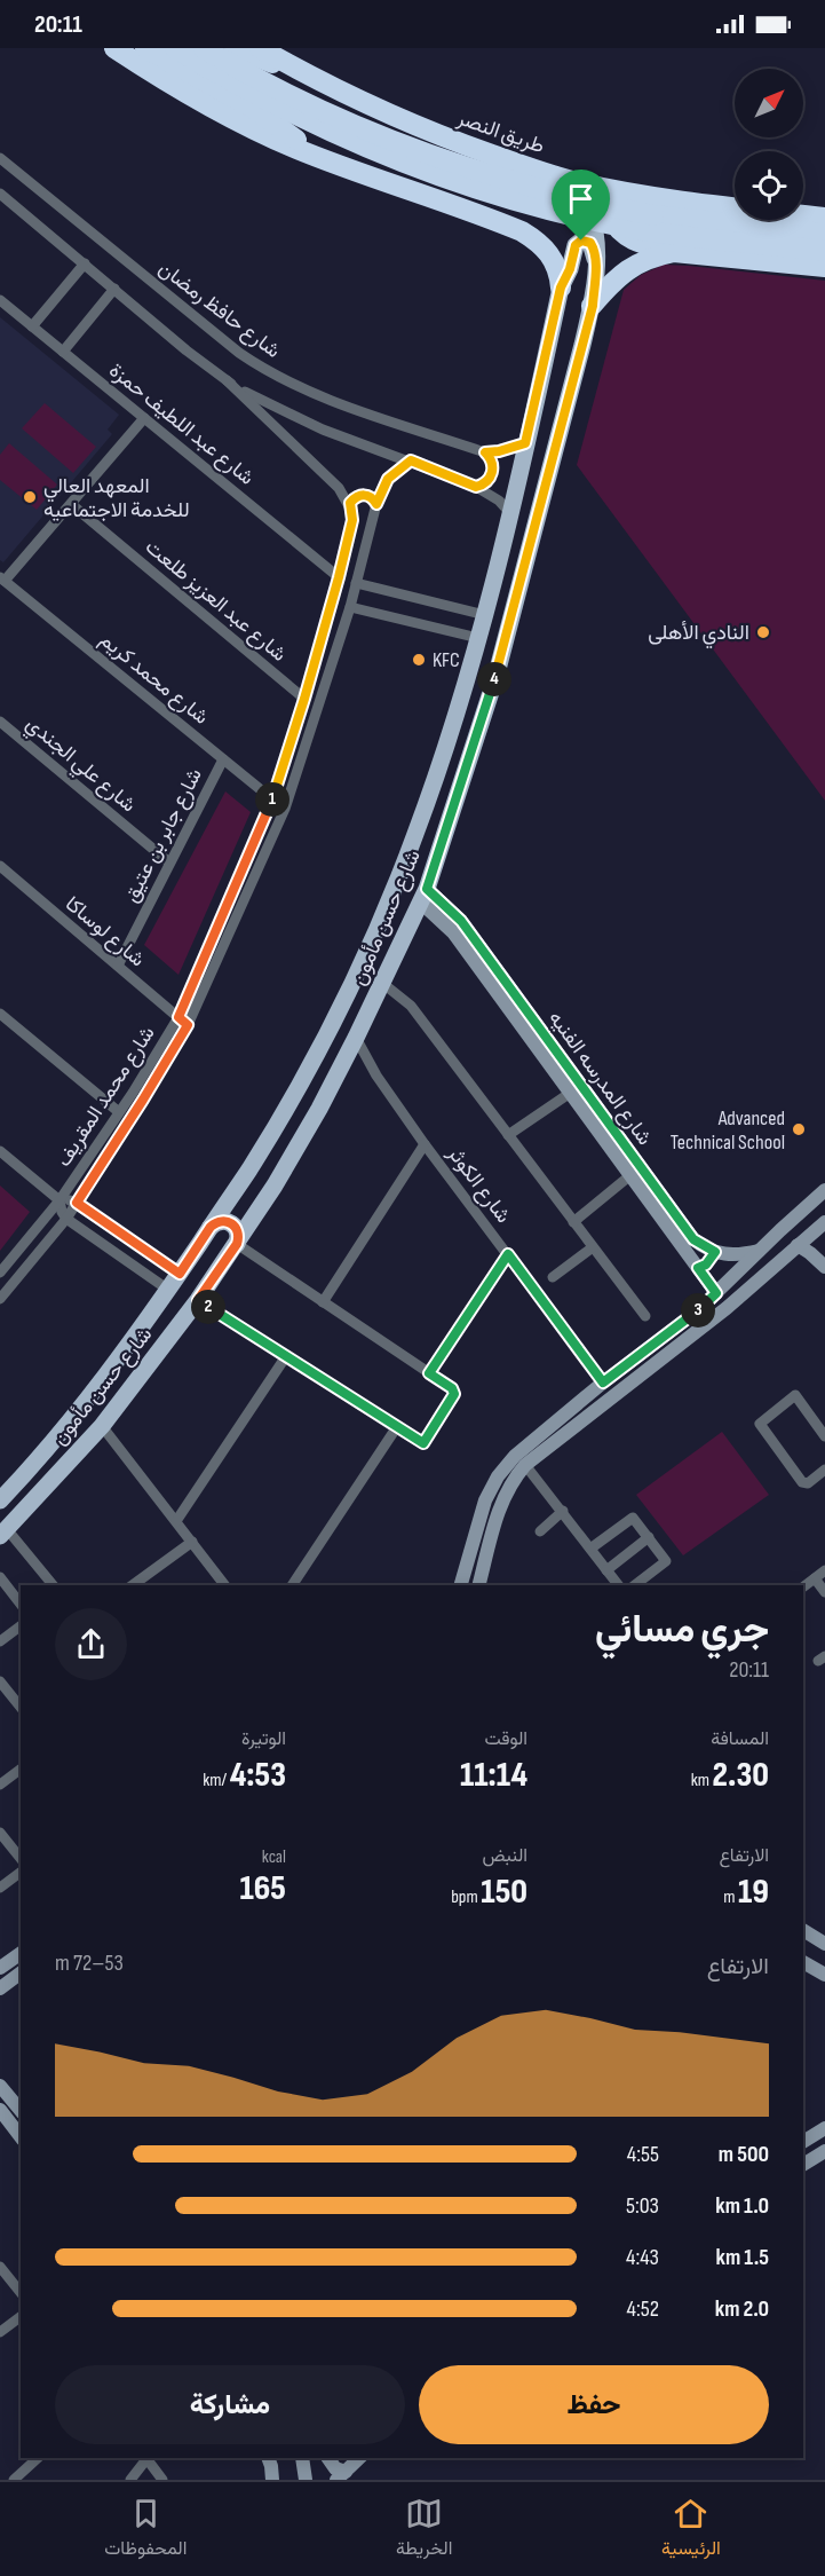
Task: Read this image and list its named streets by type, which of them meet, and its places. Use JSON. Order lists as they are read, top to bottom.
{
  "streets": {
    "highway": ["طريق النصر"],
    "main road": ["شارع حسن مأمون", "شارع المدرسه الفنيه"],
    "street": [
      "شارع حافظ رمضان",
      "شارع عبد اللطيف حمزة",
      "شارع عبد العزيز طلعت",
      "شارع محمد كريم",
      "شارع علي الجندي",
      "شارع جابر بن عتيق",
      "شارع لوساكا",
      "شارع محمد المقريف",
      "شارع الكوثر"
    ]
  },
  "crossings": [
    ["طريق النصر", "شارع حسن مأمون"],
    ["شارع عبد اللطيف حمزة", "شارع محمد المقريف"],
    ["شارع عبد العزيز طلعت", "شارع محمد المقريف"],
    ["شارع محمد كريم", "شارع جابر بن عتيق"],
    ["شارع محمد كريم", "شارع محمد المقريف"],
    ["شارع علي الجندي", "شارع جابر بن عتيق"],
    ["شارع جابر بن عتيق", "شارع لوساكا"],
    ["شارع حسن مأمون", "شارع المدرسه الفنيه"],
    ["شارع حسن مأمون", "شارع الكوثر"],
    ["شارع لوساكا", "شارع محمد المقريف"]
  ],
  "places": [
    "المعهد العالي للخدمة الاجتماعيه",
    "النادي الأهلى",
    "KFC",
    "Advanced Technical School"
  ],
  "north": "top right",
  "page": {
    "status": "20:11",
    "pins": [
      "4",
      "1",
      "2",
      "3"
    ],
    "heading": ["جري مسائي", "20:11"],
    "stats": [
      ["المسافة", "2.30 km"],
      ["الوقت", "11:14"],
      ["الوتيرة", "4:53 /km"],
      ["الارتفاع", "19 m"],
      ["النبض", "150 bpm"],
      ["kcal", "165"]
    ],
    "chart": ["الارتفاع", "53–72 m"],
    "list": [
      {
        "name": "500 m",
        "note": "4:55"
      },
      {
        "name": "1.0 km",
        "note": "5:03"
      },
      {
        "name": "1.5 km",
        "note": "4:43"
      },
      {
        "name": "2.0 km",
        "note": "4:52"
      }
    ],
    "buttons": ["حفظ", "مشاركة"],
    "tabs": ["الرئيسية", "الخريطة", "المحفوظات"]
  }
}
